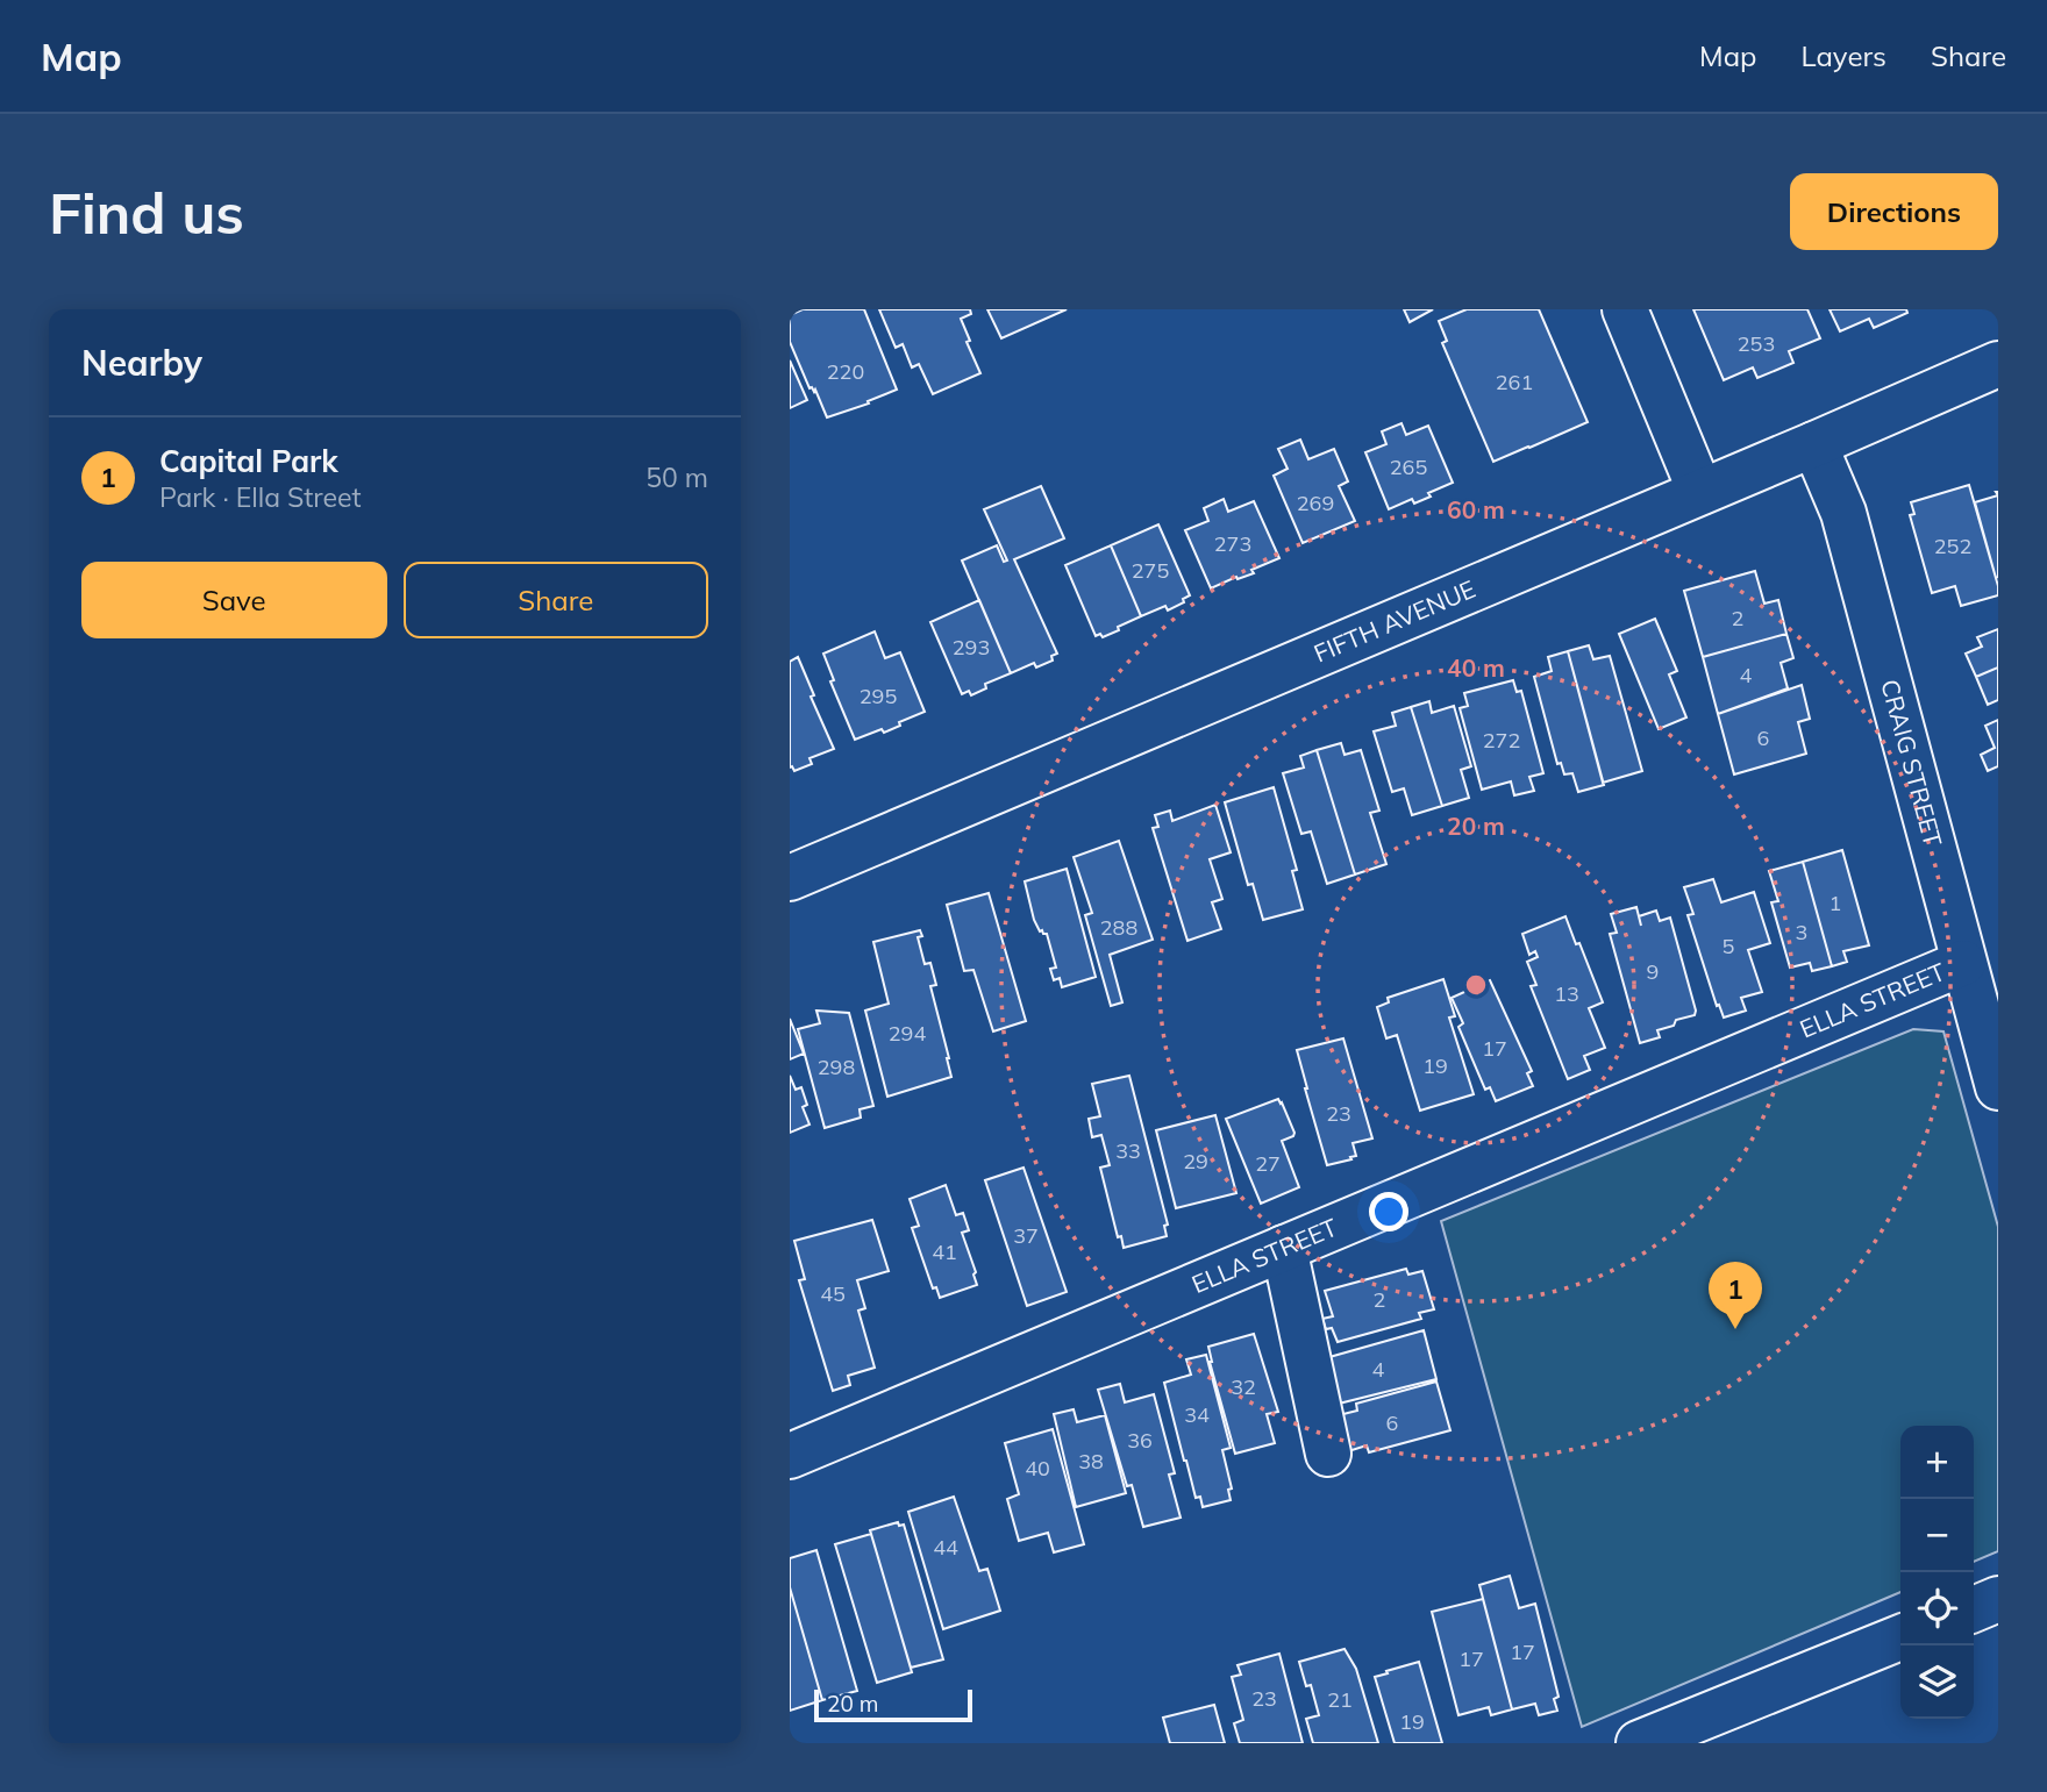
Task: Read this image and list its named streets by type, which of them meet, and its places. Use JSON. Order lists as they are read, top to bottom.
{
  "streets": {
    "street": ["FIFTH AVENUE", "CRAIG STREET", "ELLA STREET"]
  },
  "crossings": [
    ["FIFTH AVENUE", "CRAIG STREET"],
    ["CRAIG STREET", "ELLA STREET"]
  ],
  "house_numbers": [
    "253",
    "220",
    "261",
    "265",
    "269",
    "273",
    "252",
    "275",
    "2",
    "293",
    "4",
    "295",
    "6",
    "272",
    "1",
    "288",
    "3",
    "5",
    "9",
    "13",
    "294",
    "17",
    "19",
    "298",
    "23",
    "33",
    "29",
    "27",
    "37",
    "41",
    "45",
    "2",
    "4",
    "32",
    "34",
    "6",
    "36",
    "38",
    "40",
    "44",
    "17",
    "17",
    "23",
    "21",
    "19"
  ],
  "scale_bar": "20 m",
  "page": {
    "header": "Map",
    "nav": ["Map", "Layers", "Share"],
    "buttons": [
      "Directions",
      ["Save", "Share"]
    ],
    "title": "Find us",
    "heading": "Nearby",
    "list": [
      {
        "mark": "1",
        "name": "Capital Park",
        "note": "Park · Ella Street",
        "value": "50 m"
      }
    ],
    "pins": "1",
    "map_buttons": ["+", "−"],
    "scale": "20 m"
  },
  "rings": ["60 m", "40 m", "20 m"]
}
